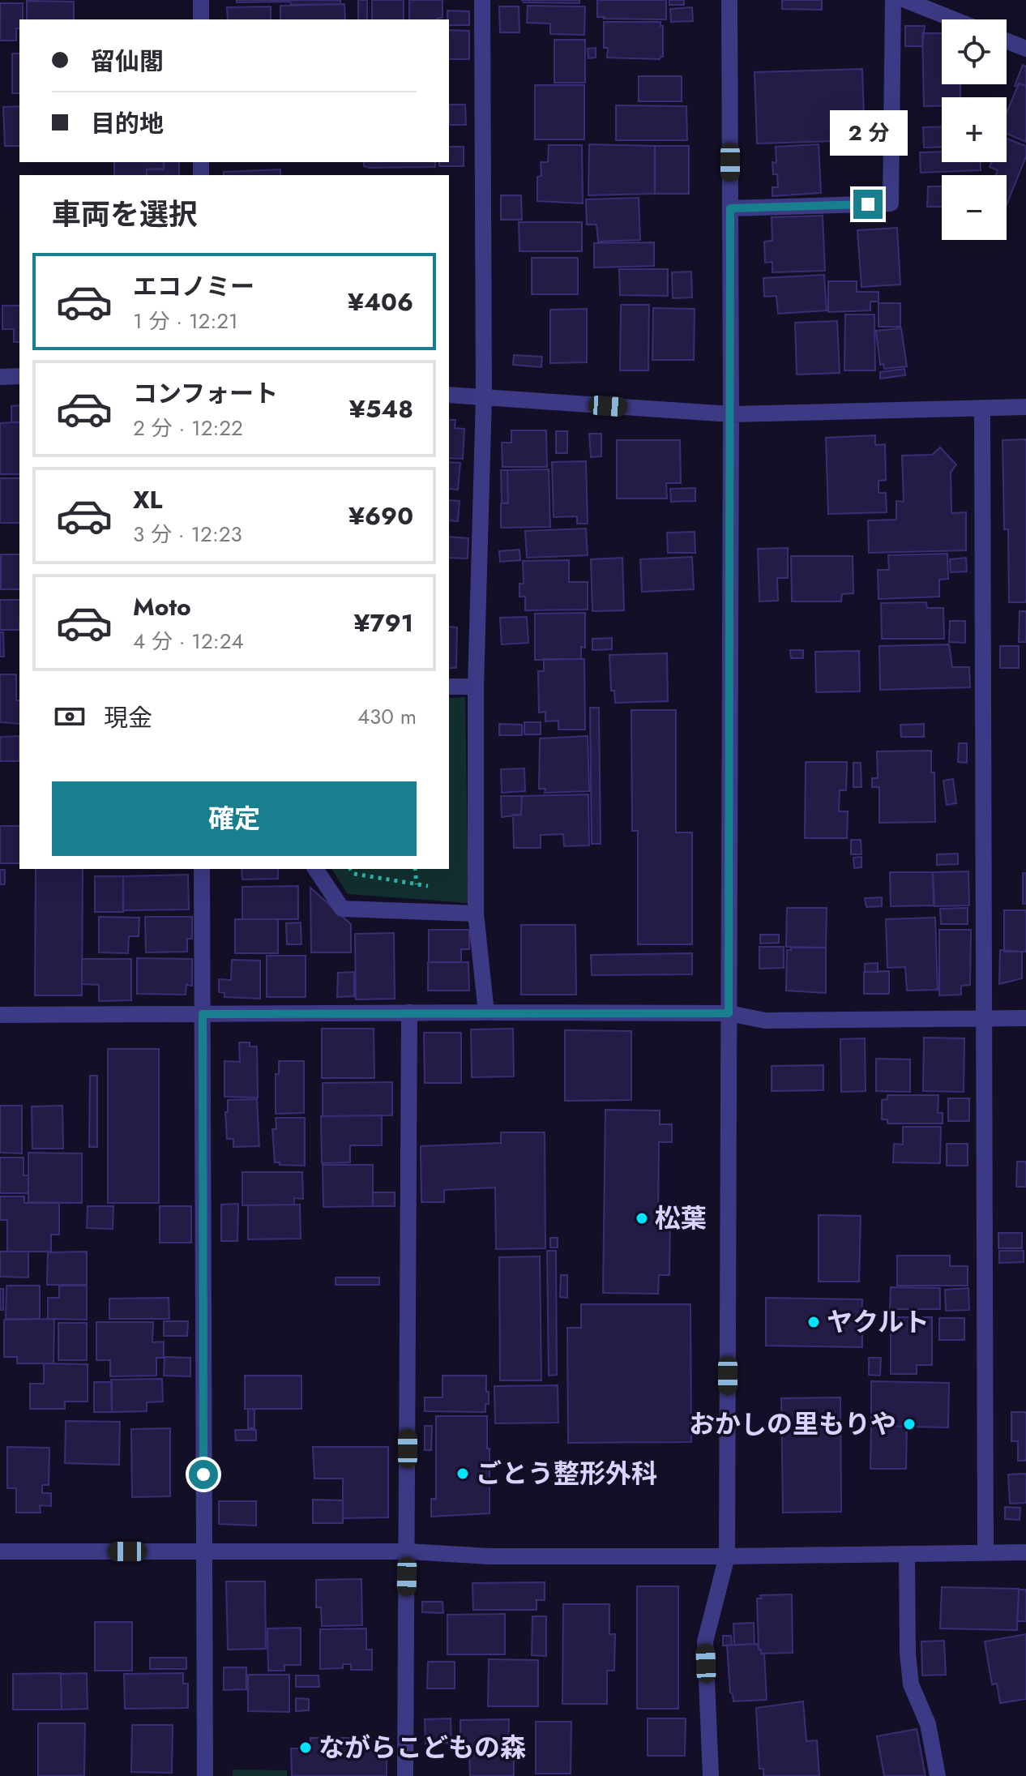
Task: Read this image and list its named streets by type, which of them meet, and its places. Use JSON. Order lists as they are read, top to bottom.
{
  "places": [
    "松葉",
    "ヤクルト",
    "おかしの里もりや",
    "ごとう整形外科",
    "ながらこどもの森"
  ],
  "page": {
    "map_buttons": ["+", "−"],
    "banner": ["留仙閣", "目的地"],
    "bubble": "2 分",
    "heading": "車両を選択",
    "list": [
      {
        "name": "エコノミー",
        "note": "1 分 · 12:21",
        "value": "¥406"
      },
      {
        "name": "コンフォート",
        "note": "2 分 · 12:22",
        "value": "¥548"
      },
      {
        "name": "XL",
        "note": "3 分 · 12:23",
        "value": "¥690"
      },
      {
        "name": "Moto",
        "note": "4 分 · 12:24",
        "value": "¥791"
      }
    ],
    "pay": ["現金", "430 m"],
    "buttons": "確定"
  }
}
